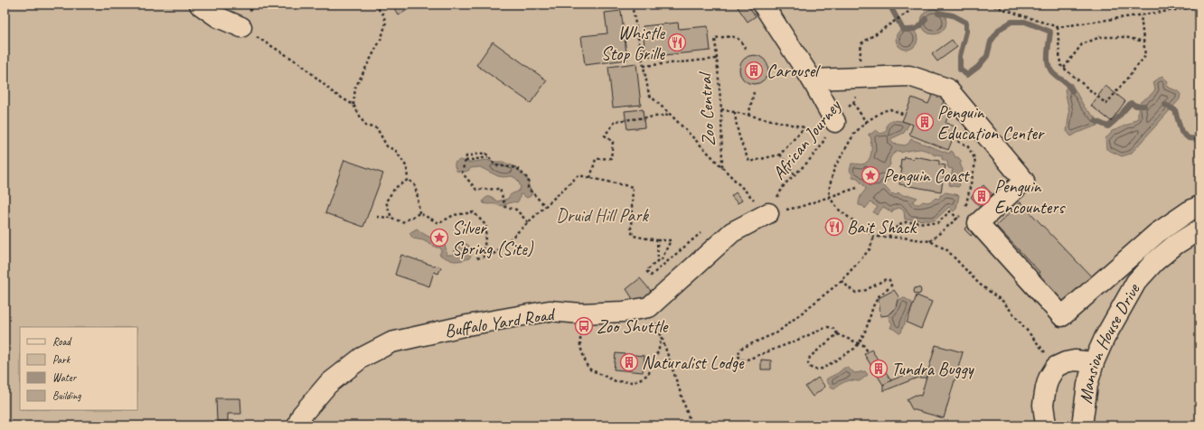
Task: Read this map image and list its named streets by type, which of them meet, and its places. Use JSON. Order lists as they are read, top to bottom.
{
  "streets": {
    "lane": ["Buffalo Yard Road", "Mansion House Drive"],
    "path": ["Zoo Central", "African Journey"]
  },
  "crossings": [
    ["Zoo Central", "African Journey"]
  ],
  "parks": ["Druid Hill Park"],
  "places": {
    "restaurant": ["Whistle Stop Grille", "Bait Shack"],
    "building": [
      "Carousel",
      "Penguin Education Center",
      "Penguin Encounters",
      "Naturalist Lodge",
      "Tundra Buggy"
    ],
    "place": ["Penguin Coast", "Silver Spring (Site)"],
    "bus stop": ["Zoo Shuttle"]
  },
  "legend": [
    "Road",
    "Park",
    "Water",
    "Building"
  ]
}
